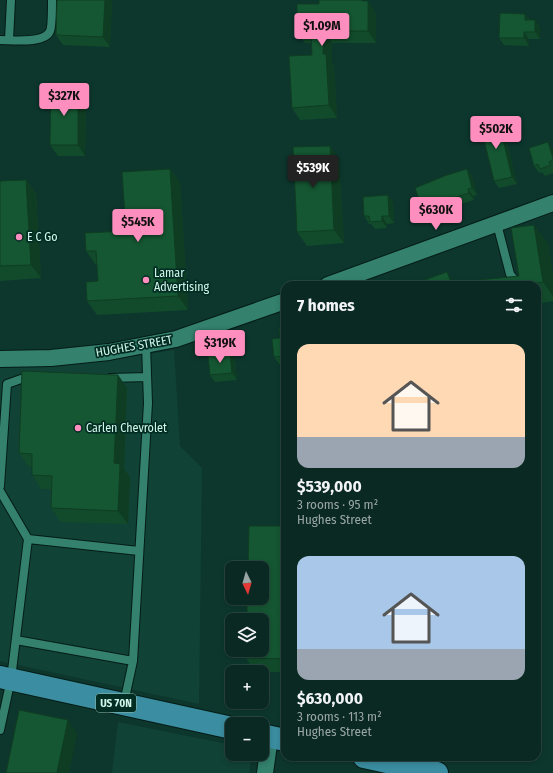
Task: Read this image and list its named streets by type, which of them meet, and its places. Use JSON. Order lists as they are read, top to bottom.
{
  "streets": {
    "main road": ["US 70N"],
    "street": ["HUGHES STREET"]
  },
  "places": ["E C Go", "Lamar Advertising", "Carlen Chevrolet"],
  "north": "bottom",
  "page": {
    "price": [
      "$1.09M",
      "$327K",
      "$502K",
      "$539K",
      "$630K",
      "$545K",
      "$319K"
    ],
    "heading": "7 homes",
    "list": [
      {
        "name": "$539,000",
        "note": "3 rooms · 95 m² · Hughes Street"
      },
      {
        "name": "$630,000",
        "note": "3 rooms · 113 m² · Hughes Street"
      }
    ],
    "map_buttons": ["+", "−"]
  }
}
